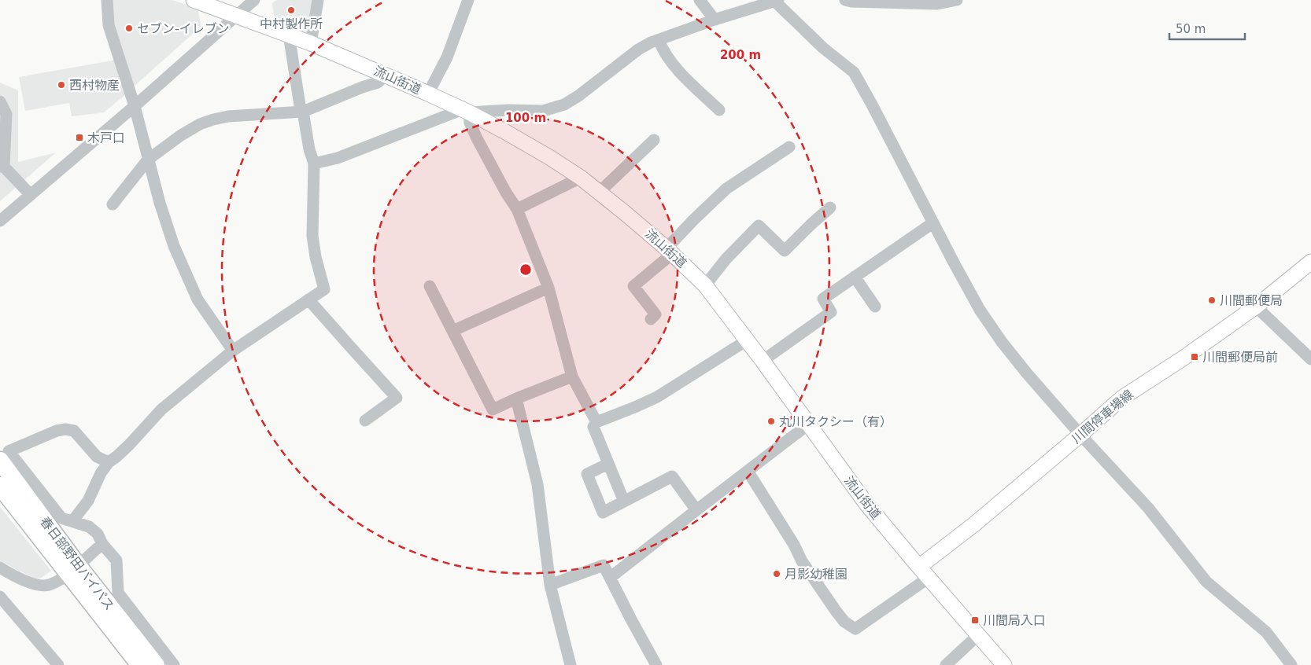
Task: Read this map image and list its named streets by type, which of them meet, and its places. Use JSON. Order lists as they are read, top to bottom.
{
  "streets": {
    "highway": ["春日部野田バイパス"],
    "main road": ["流山街道", "川間停車場線"]
  },
  "crossings": [
    ["流山街道", "川間停車場線"]
  ],
  "places": {
    "other": [
      "中村製作所",
      "セブン-イレブン",
      "西村物産",
      "川間郵便局",
      "丸川タクシー（有）",
      "月影幼稚園"
    ],
    "transit": ["木戸口", "川間郵便局前", "川間局入口"]
  },
  "scale_bar": "50 m",
  "rings": ["200 m", "100 m"]
}
